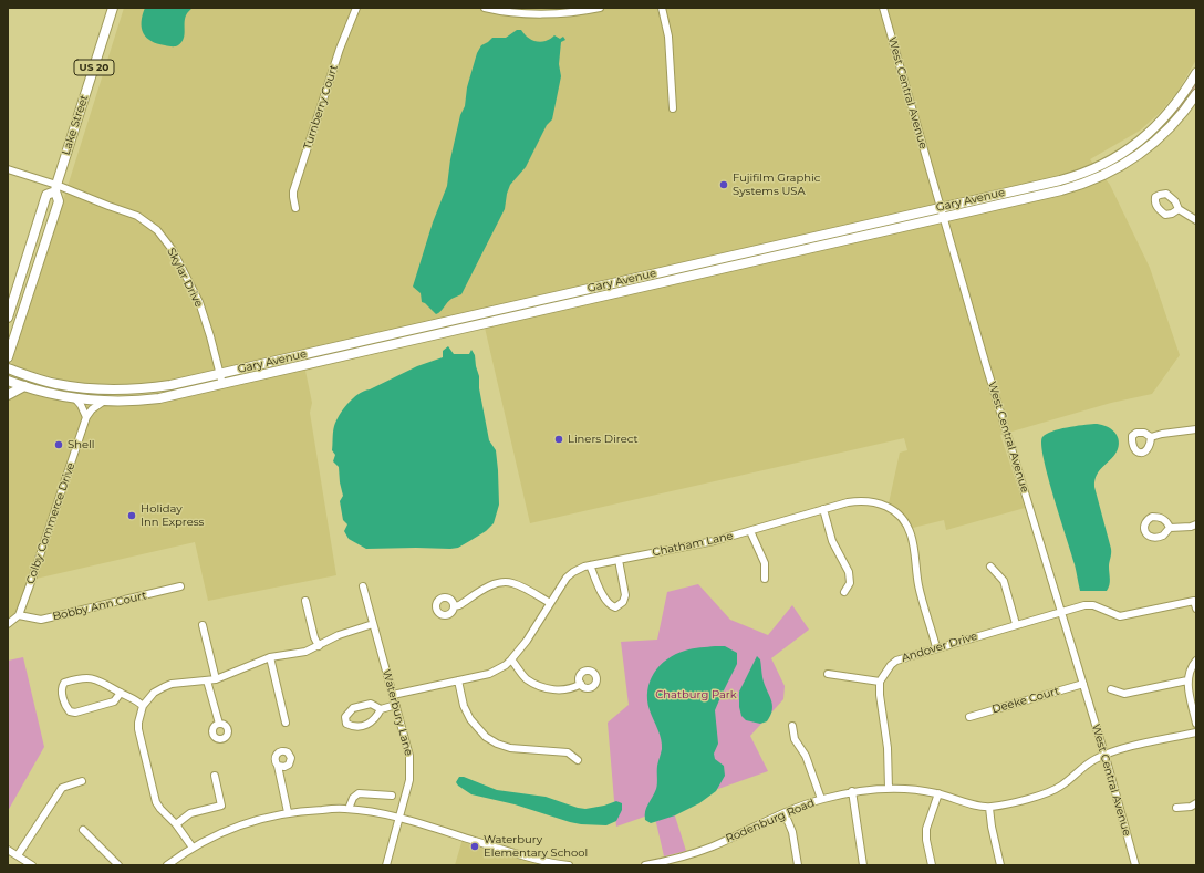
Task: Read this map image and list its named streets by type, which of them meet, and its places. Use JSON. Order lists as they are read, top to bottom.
{
  "streets": {
    "main road": ["US 20", "Lake Street", "Gary Avenue"],
    "street": [
      "West Central Avenue",
      "Turnberry Court",
      "Skylar Drive",
      "Colby Commerce Drive",
      "Chatham Lane",
      "Bobby Ann Court",
      "Andover Drive",
      "Deeke Court",
      "Waterbury Lane",
      "Rodenburg Road"
    ]
  },
  "crossings": [
    ["West Central Avenue", "Gary Avenue"],
    ["West Central Avenue", "Andover Drive"],
    ["West Central Avenue", "Deeke Court"],
    ["West Central Avenue", "Rodenburg Road"],
    ["Lake Street", "Skylar Drive"],
    ["Gary Avenue", "Skylar Drive"],
    ["Gary Avenue", "Colby Commerce Drive"],
    ["Colby Commerce Drive", "Bobby Ann Court"],
    ["Chatham Lane", "Andover Drive"],
    ["Chatham Lane", "Waterbury Lane"]
  ],
  "parks": ["Chatburg Park"],
  "places": [
    "Fujifilm Graphic Systems USA",
    "Liners Direct",
    "Shell",
    "Holiday Inn Express",
    "Waterbury Elementary School"
  ]
}
